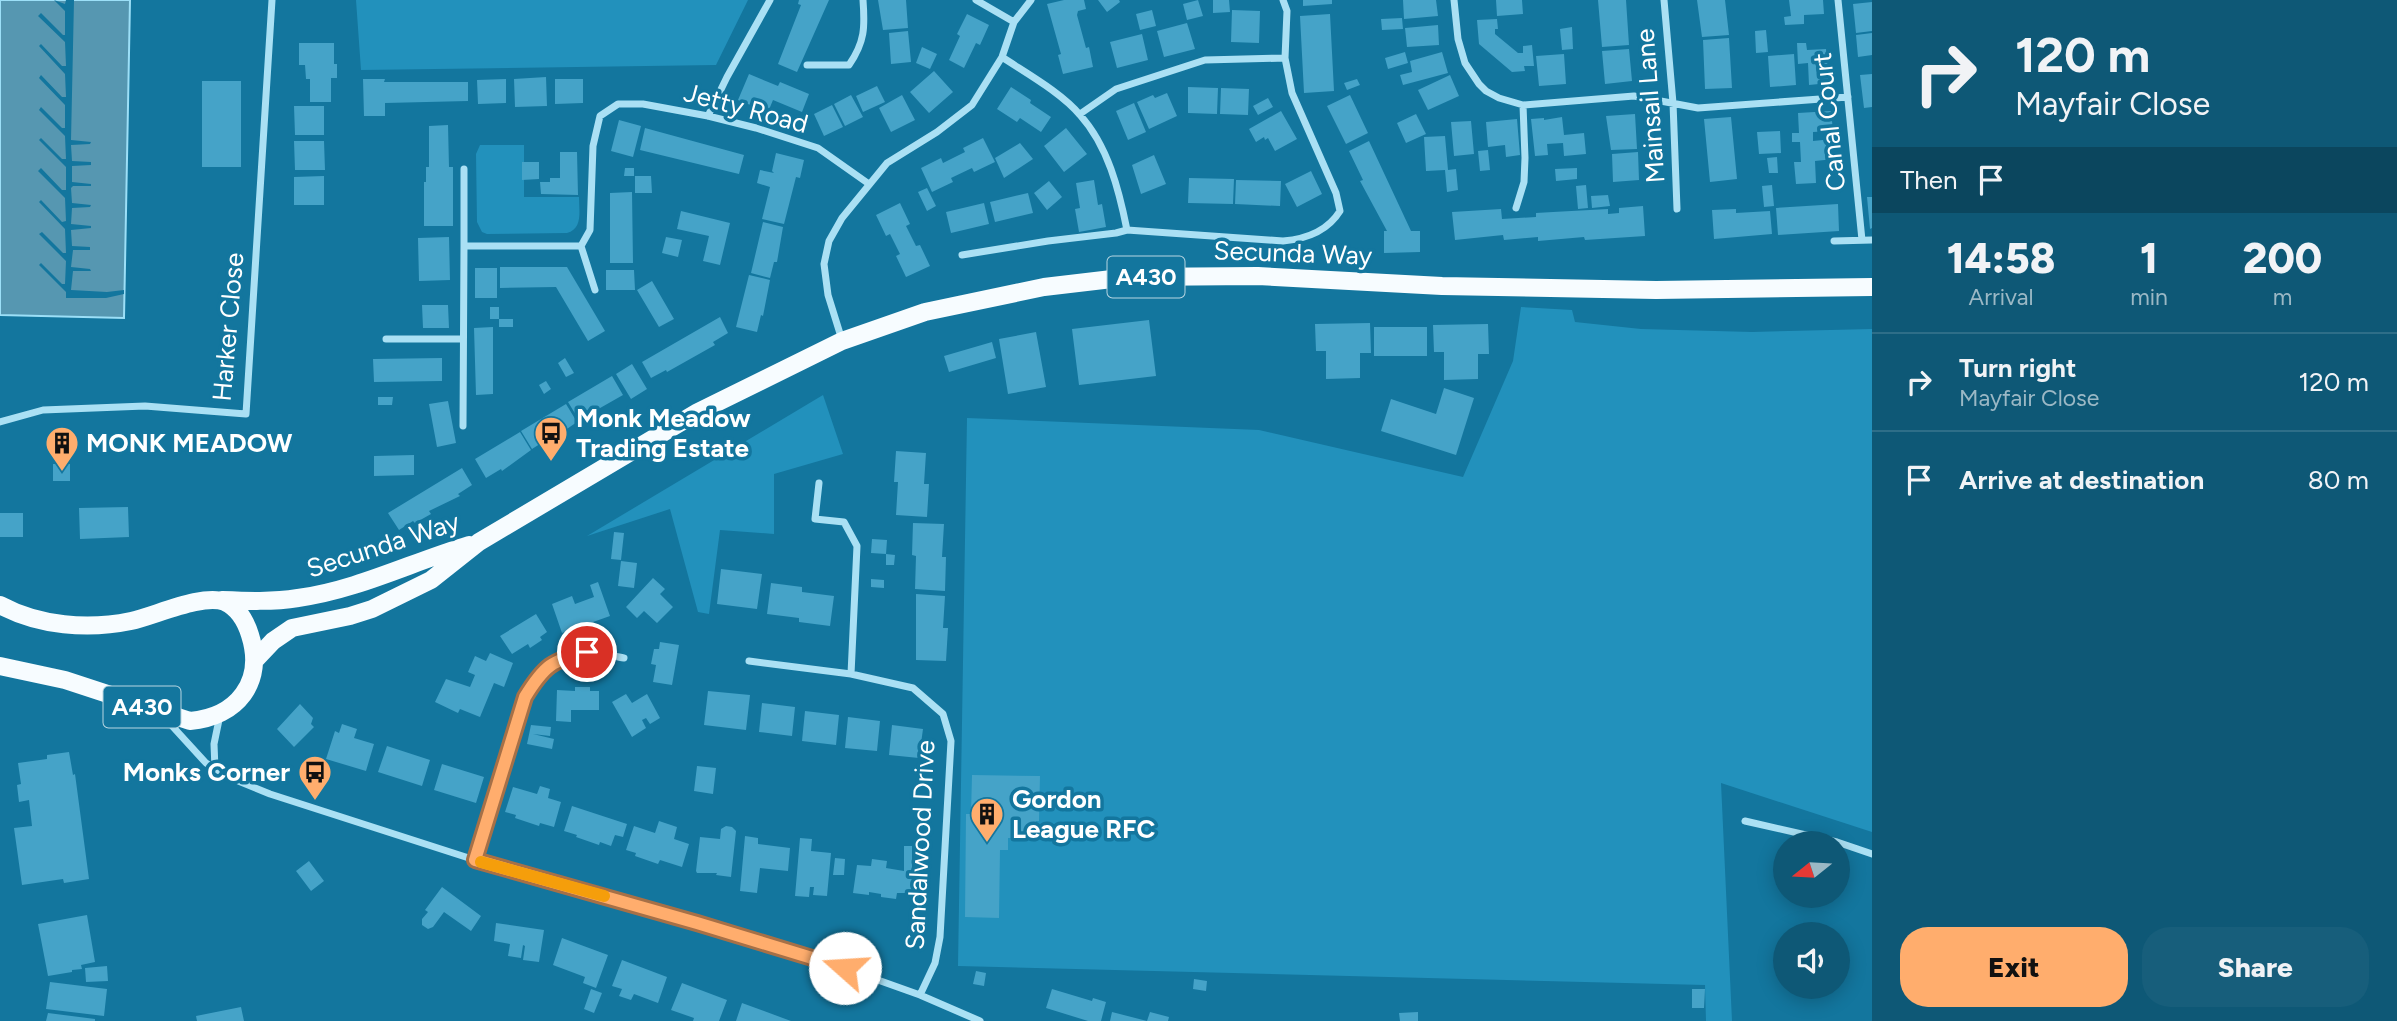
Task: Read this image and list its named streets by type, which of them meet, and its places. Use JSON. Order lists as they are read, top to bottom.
{
  "streets": {
    "main road": ["Secunda Way", "A430"],
    "street": [
      "Mainsail Lane",
      "Jetty Road",
      "Canal Court",
      "Harker Close",
      "Sandalwood Drive"
    ]
  },
  "crossings": [
    ["Secunda Way", "A430"]
  ],
  "places": {
    "bus stop": ["Monk Meadow Trading Estate", "Monks Corner"],
    "building": ["MONK MEADOW", "Gordon League RFC"]
  },
  "north": "left",
  "page": {
    "turn": ["120 m", "Mayfair Close"],
    "then": "Then",
    "eta": [
      "14:58",
      "Arrival",
      "1",
      "min",
      "200",
      "m"
    ],
    "list": [
      {
        "name": "Turn right",
        "note": "Mayfair Close",
        "value": "120 m"
      },
      {
        "name": "Arrive at destination",
        "value": "80 m"
      }
    ],
    "buttons": ["Exit", "Share"]
  }
}
